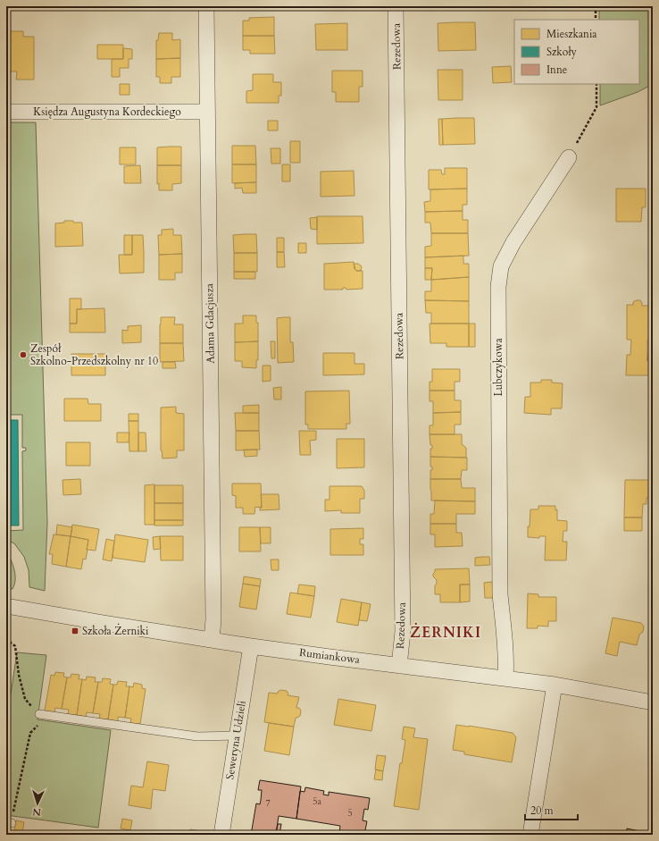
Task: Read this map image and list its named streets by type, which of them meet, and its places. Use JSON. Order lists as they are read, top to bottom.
{
  "streets": {
    "street": [
      "Rezedowa",
      "Księdza Augustyna Kordeckiego",
      "Adama Gdacjusza",
      "Lubczykowa",
      "Rumiankowa",
      "Seweryna Udzieli"
    ]
  },
  "crossings": [
    ["Rezedowa", "Rumiankowa"],
    ["Księdza Augustyna Kordeckiego", "Adama Gdacjusza"],
    ["Adama Gdacjusza", "Rumiankowa"],
    ["Lubczykowa", "Rumiankowa"],
    ["Rumiankowa", "Seweryna Udzieli"]
  ],
  "districts": ["ŻERNIKI"],
  "places": {
    "other": ["Zespół Szkolno-Przedszkolny nr 10"],
    "transit": ["Szkoła Żerniki"]
  },
  "house_numbers": ["5a", "7", "5"],
  "legend": ["Mieszkania", "Szkoły", "Inne"],
  "scale_bar": "20 m",
  "north": "bottom"
}
